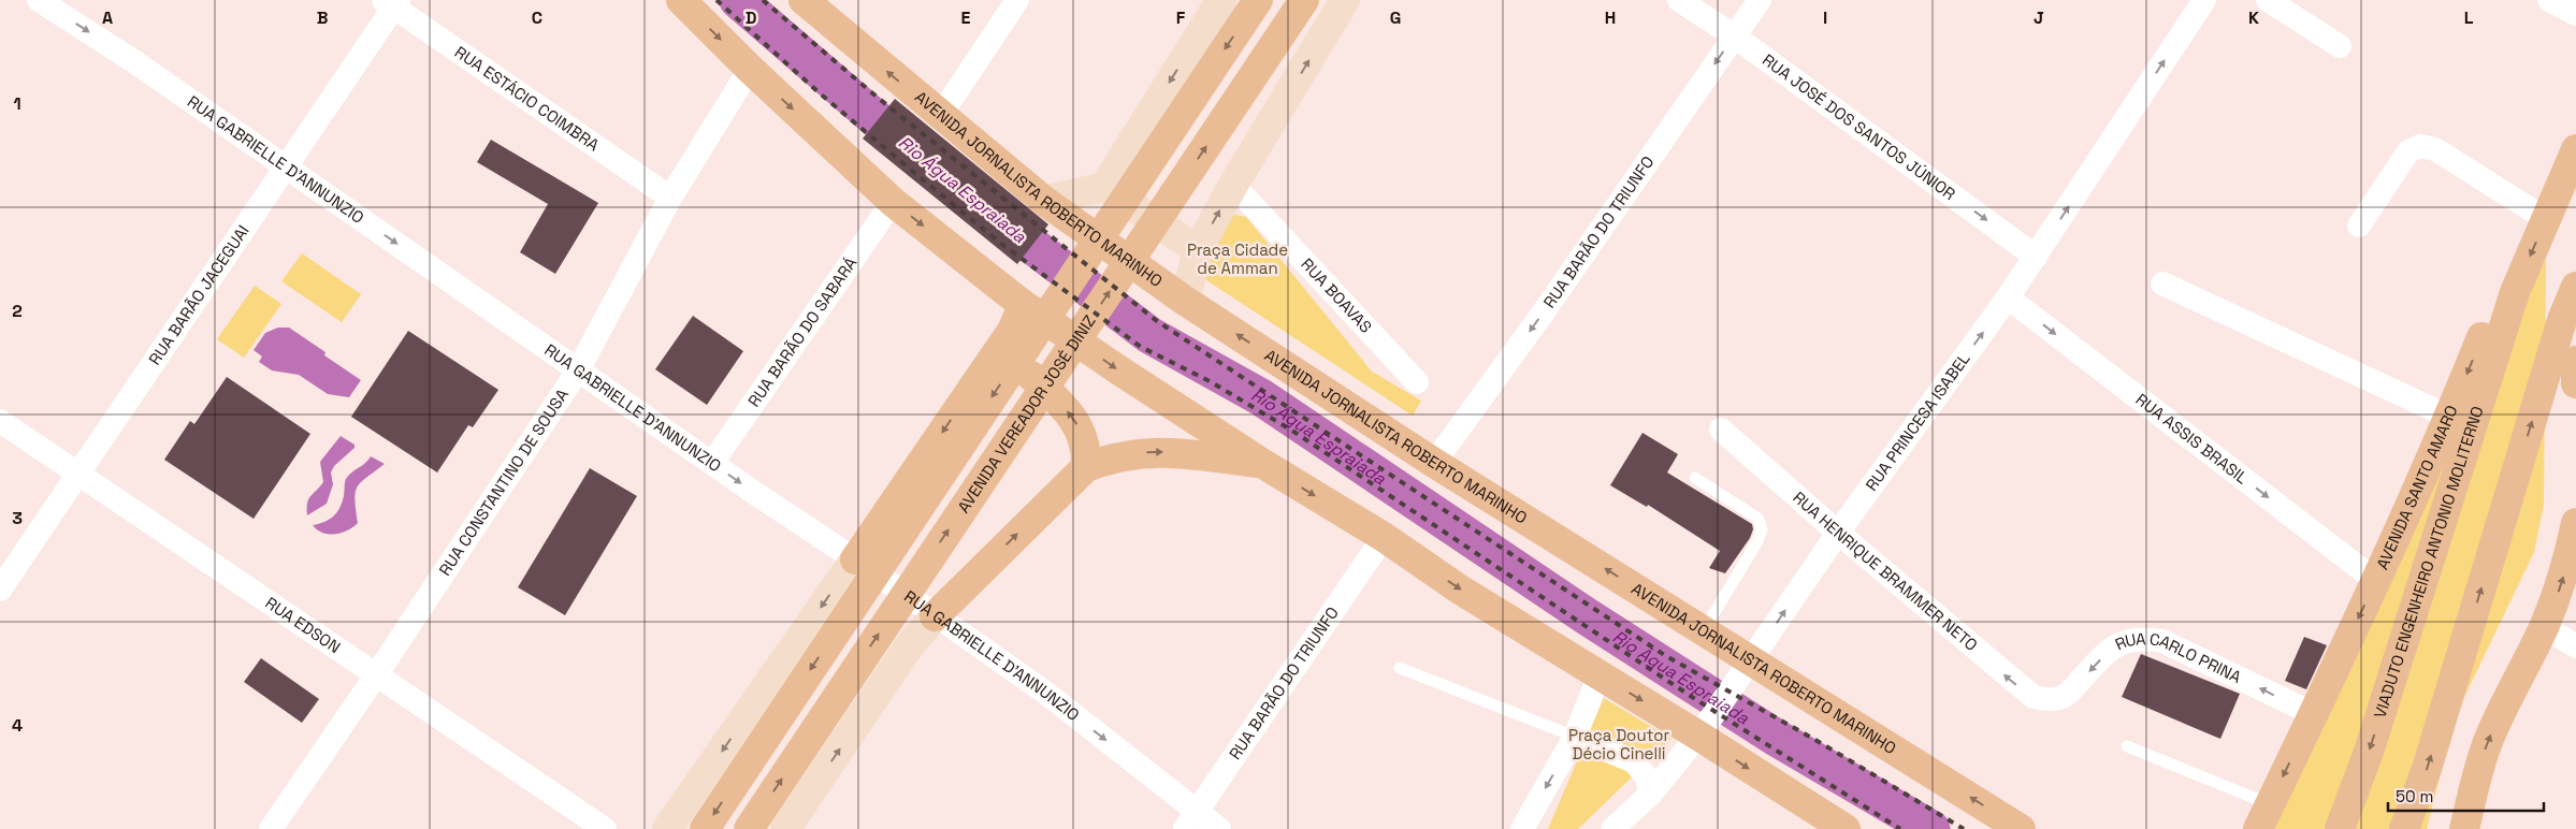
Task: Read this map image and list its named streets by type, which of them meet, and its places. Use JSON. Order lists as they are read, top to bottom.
{
  "streets": {
    "main road": [
      "AVENIDA JORNALISTA ROBERTO MARINHO",
      "AVENIDA VEREADOR JOSÉ DINIZ",
      "AVENIDA SANTO AMARO",
      "VIADUTO ENGENHEIRO ANTONIO MOLITERNO"
    ],
    "street": [
      "RUA ESTÁCIO COIMBRA",
      "RUA JOSÉ DOS SANTOS JÚNIOR",
      "RUA GABRIELLE D'ANNUNZIO",
      "RUA BARÃO DO TRIUNFO",
      "RUA BARÃO JACEGUAI",
      "RUA BOAVAS",
      "RUA BARÃO DO SABARÁ",
      "RUA PRINCESA ISABEL",
      "RUA ASSIS BRASIL",
      "RUA CONSTANTINO DE SOUSA",
      "RUA HENRIQUE BRAMMER NETO",
      "RUA EDSON",
      "RUA CARLO PRINA"
    ]
  },
  "crossings": [
    ["RUA ESTÁCIO COIMBRA", "RUA BARÃO JACEGUAI"],
    ["RUA ESTÁCIO COIMBRA", "RUA CONSTANTINO DE SOUSA"],
    ["RUA JOSÉ DOS SANTOS JÚNIOR", "RUA BARÃO DO TRIUNFO"],
    ["RUA JOSÉ DOS SANTOS JÚNIOR", "RUA PRINCESA ISABEL"],
    ["RUA GABRIELLE D'ANNUNZIO", "RUA BARÃO DO TRIUNFO"],
    ["RUA GABRIELLE D'ANNUNZIO", "RUA BARÃO JACEGUAI"],
    ["RUA GABRIELLE D'ANNUNZIO", "RUA BARÃO DO SABARÁ"],
    ["RUA GABRIELLE D'ANNUNZIO", "AVENIDA VEREADOR JOSÉ DINIZ"],
    ["RUA GABRIELLE D'ANNUNZIO", "RUA CONSTANTINO DE SOUSA"],
    ["AVENIDA JORNALISTA ROBERTO MARINHO", "RUA BARÃO DO TRIUNFO"],
    ["AVENIDA JORNALISTA ROBERTO MARINHO", "RUA PRINCESA ISABEL"],
    ["RUA BARÃO JACEGUAI", "RUA EDSON"],
    ["RUA PRINCESA ISABEL", "RUA ASSIS BRASIL"],
    ["RUA PRINCESA ISABEL", "RUA HENRIQUE BRAMMER NETO"],
    ["RUA ASSIS BRASIL", "AVENIDA SANTO AMARO"],
    ["RUA CONSTANTINO DE SOUSA", "RUA EDSON"],
    ["AVENIDA SANTO AMARO", "VIADUTO ENGENHEIRO ANTONIO MOLITERNO"],
    ["AVENIDA SANTO AMARO", "RUA CARLO PRINA"],
    ["RUA HENRIQUE BRAMMER NETO", "RUA CARLO PRINA"]
  ],
  "one_way": [
    "RUA JOSÉ DOS SANTOS JÚNIOR",
    "RUA GABRIELLE D'ANNUNZIO",
    "RUA BARÃO DO TRIUNFO",
    "RUA PRINCESA ISABEL",
    "RUA HENRIQUE BRAMMER NETO",
    "RUA CARLO PRINA"
  ],
  "water": ["Rio Água Espraiada"],
  "parks": ["Praça Cidade de Amman", "Praça Doutor Décio Cinelli"],
  "scale_bar": "50 m",
  "grid": {
    "columns": [
      "A",
      "B",
      "C",
      "D",
      "E",
      "F",
      "G",
      "H",
      "I",
      "J",
      "K",
      "L"
    ],
    "rows": [
      "1",
      "2",
      "3",
      "4"
    ]
  }
}
